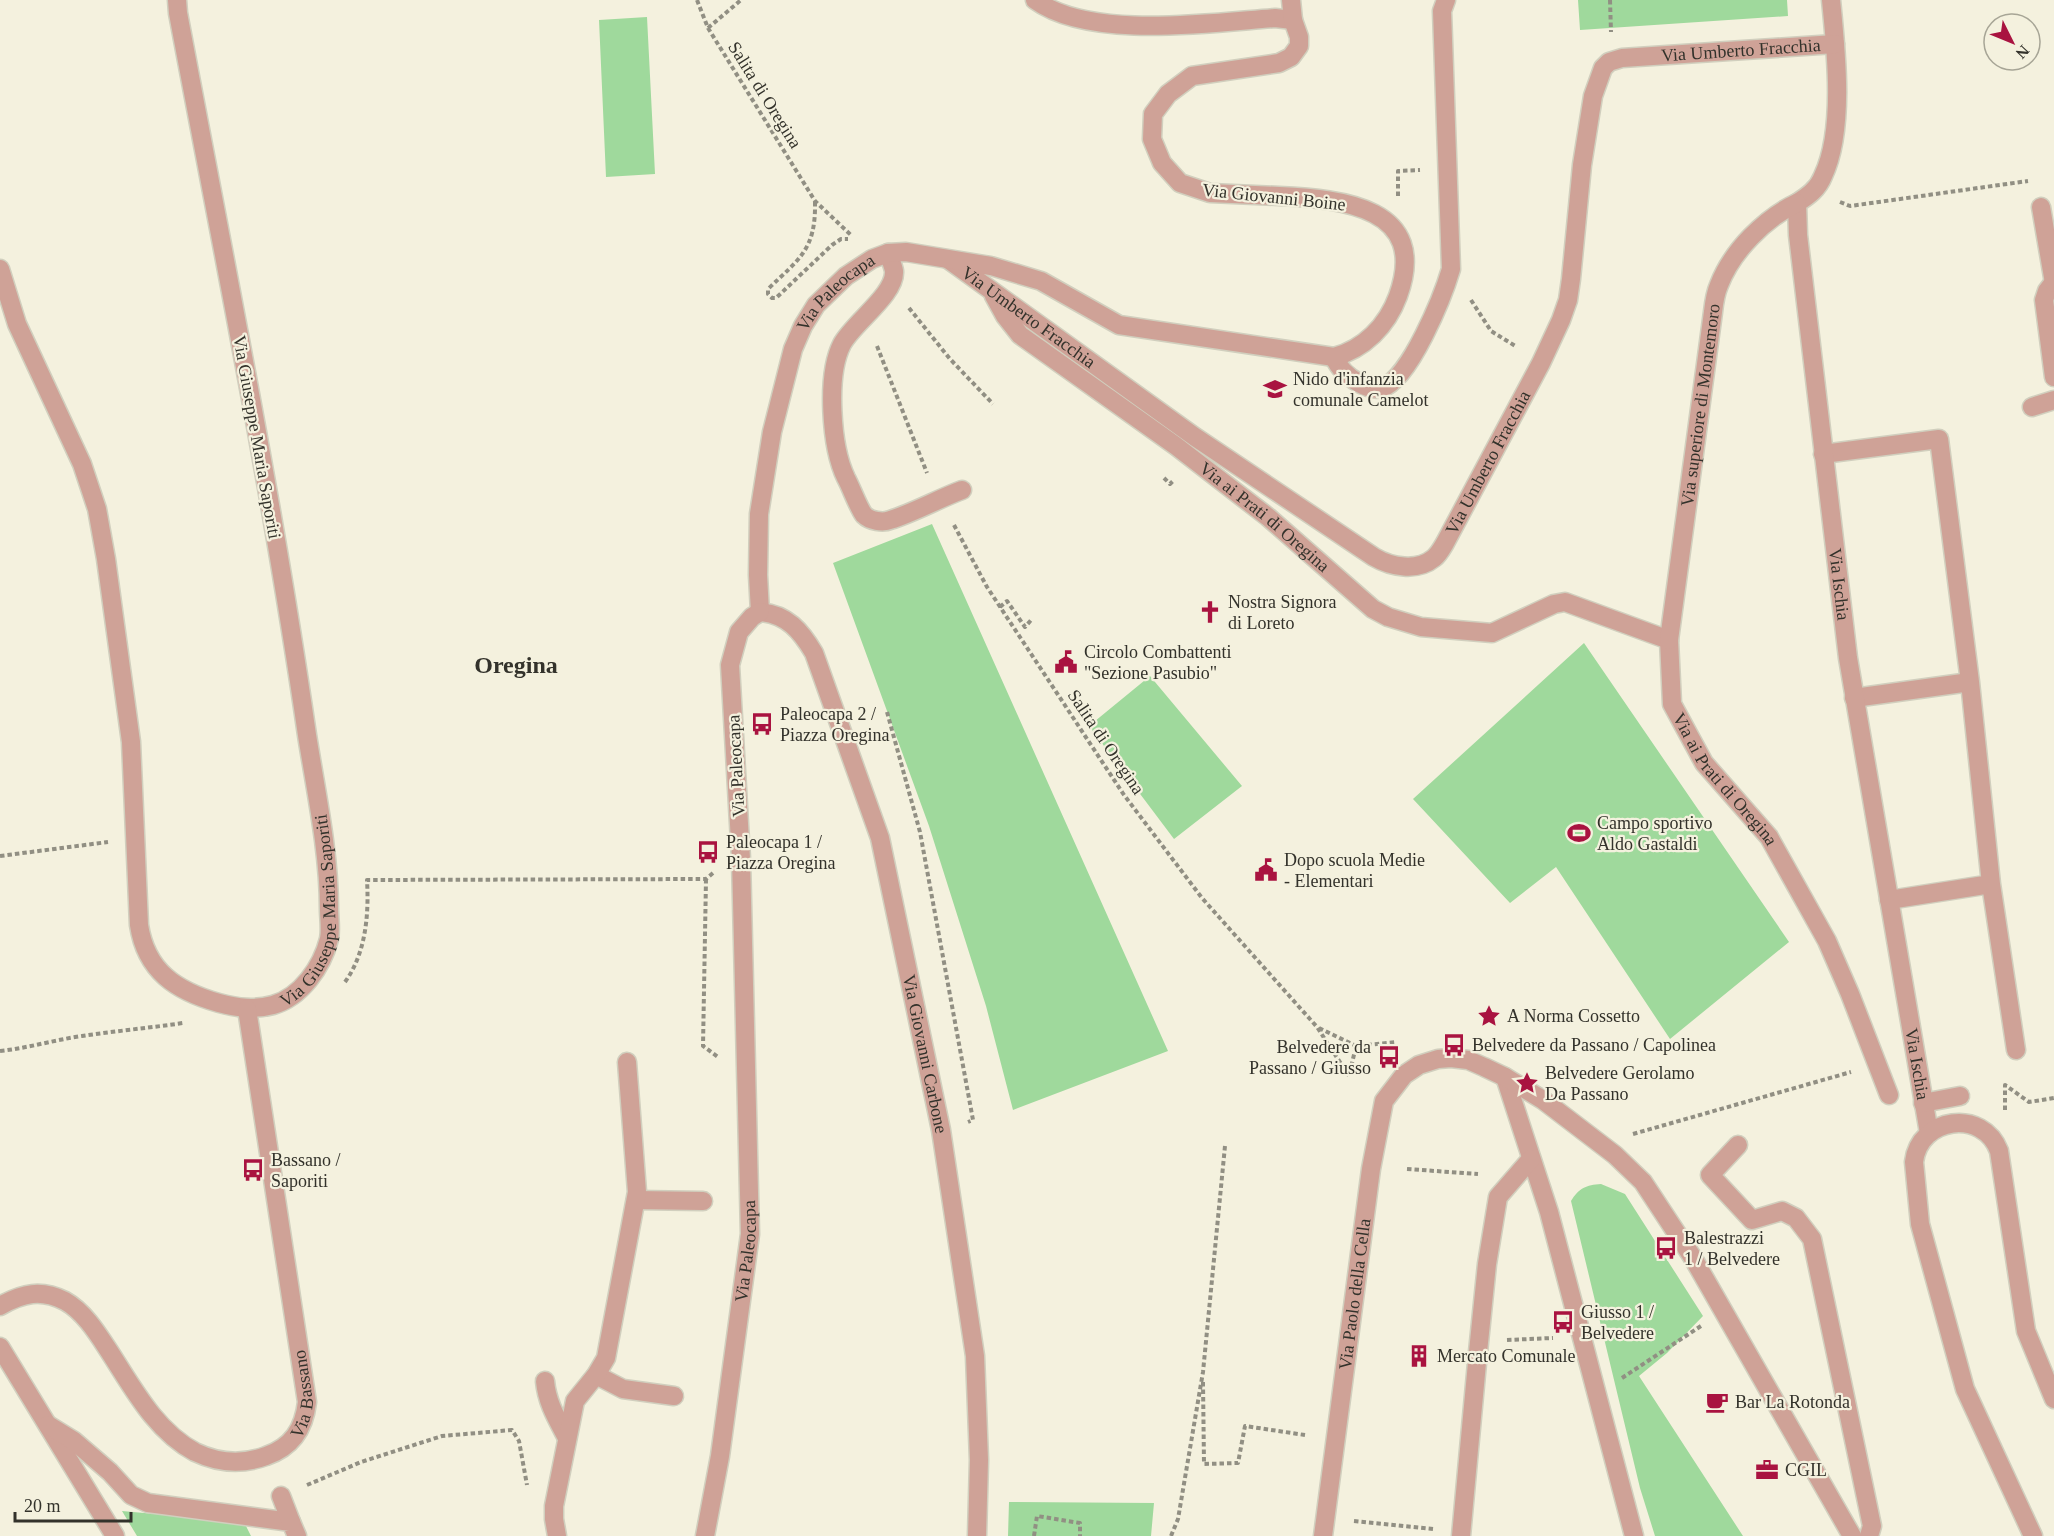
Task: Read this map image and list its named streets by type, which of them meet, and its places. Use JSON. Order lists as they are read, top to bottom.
{
  "streets": {
    "street": [
      "Via Umberto Fracchia",
      "Via Giovanni Boine",
      "Via Paleocapa",
      "Via superiore di Montemoro",
      "Via Giuseppe Maria Saporiti",
      "Via ai Prati di Oregina",
      "Via Ischia",
      "Via Giovanni Carbone",
      "Via Paolo della Cella",
      "Via Bassano"
    ],
    "path": ["Salita di Oregina"]
  },
  "crossings": [
    ["Via Umberto Fracchia", "Via Paleocapa"],
    ["Via Umberto Fracchia", "Via ai Prati di Oregina"],
    ["Via Paleocapa", "Via Giovanni Carbone"],
    ["Via superiore di Montemoro", "Via ai Prati di Oregina"],
    ["Via superiore di Montemoro", "Via Ischia"],
    ["Via Giuseppe Maria Saporiti", "Via Bassano"]
  ],
  "districts": ["Oregina"],
  "places": {
    "school or university": ["Nido d'infanzia comunale Camelot"],
    "church": ["Nostra Signora di Loreto"],
    "public building": ["Circolo Combattenti \"Sezione Pasubio\"", "Dopo scuola Medie - Elementari"],
    "bus stop": [
      "Paleocapa 2 / Piazza Oregina",
      "Paleocapa 1 / Piazza Oregina",
      "Belvedere da Passano / Capolinea",
      "Belvedere da Passano / Giusso",
      "Bassano / Saporiti",
      "Balestrazzi 1 / Belvedere",
      "Giusso 1 / Belvedere"
    ],
    "sports": ["Campo sportivo Aldo Gastaldi"],
    "place": ["A Norma Cossetto", "Belvedere Gerolamo Da Passano"],
    "building": ["Mercato Comunale"],
    "cafe": ["Bar La Rotonda"],
    "office": ["CGIL"]
  },
  "scale_bar": "20 m",
  "north": "bottom right"
}
